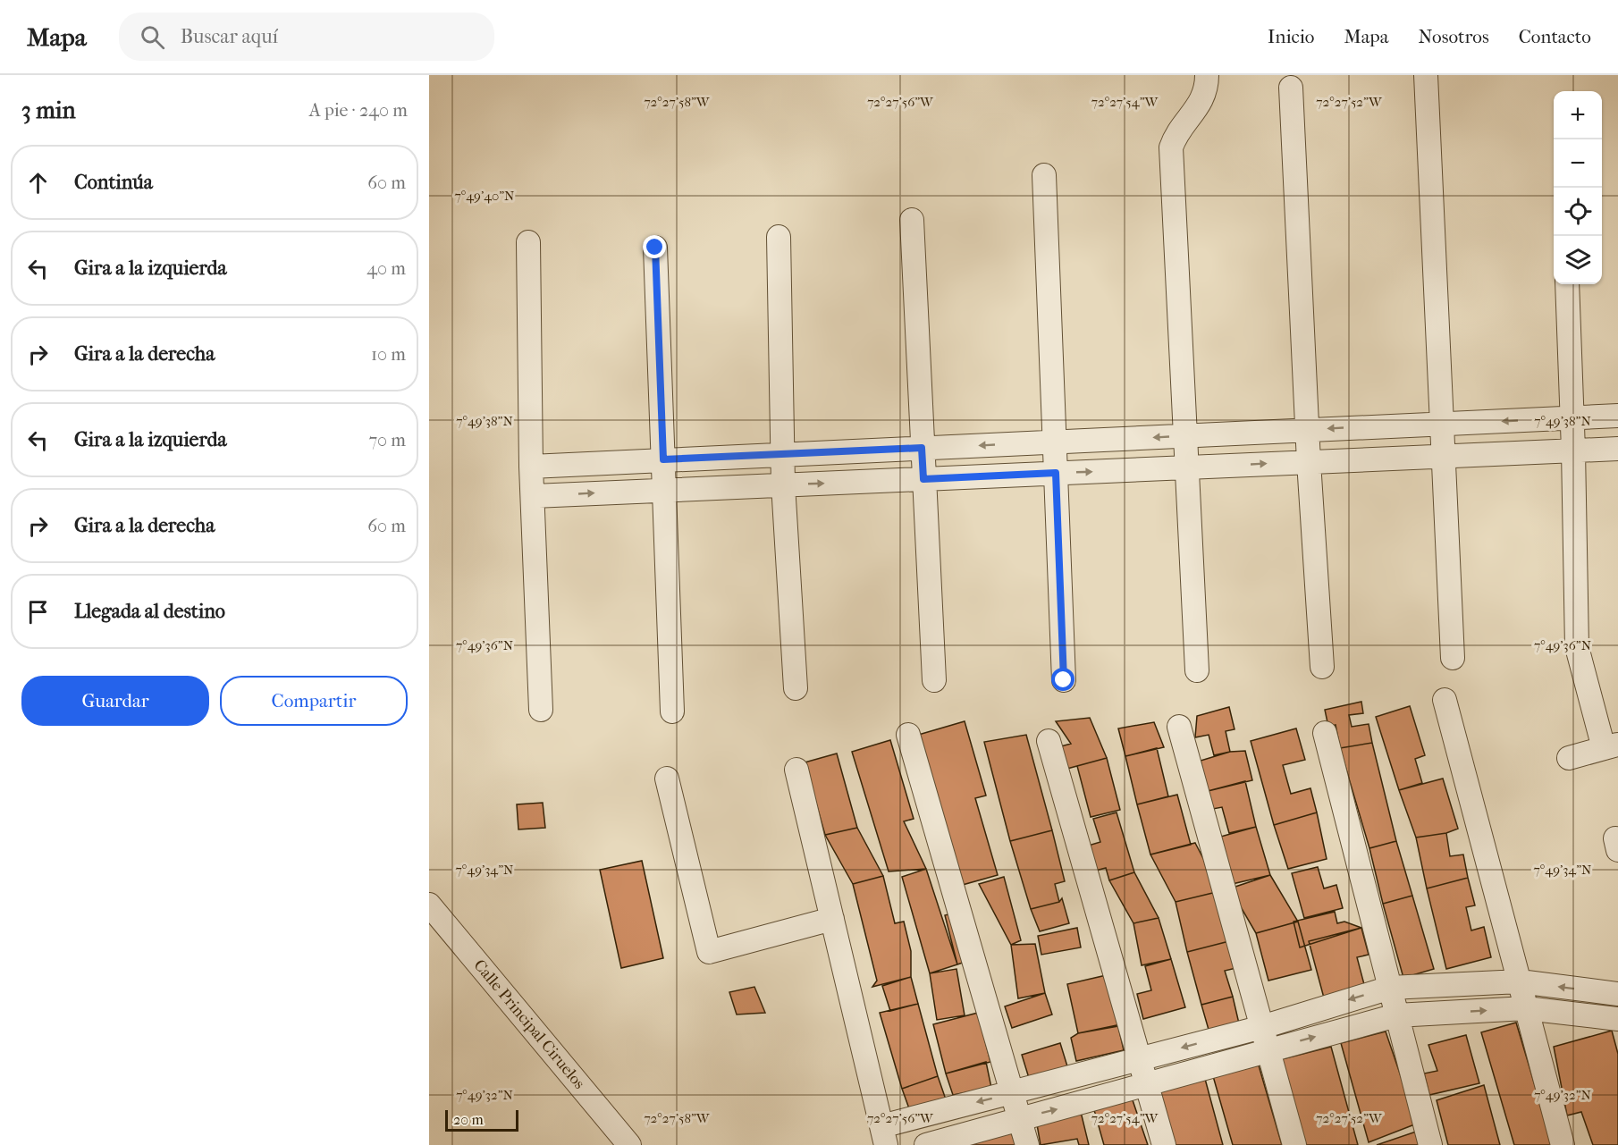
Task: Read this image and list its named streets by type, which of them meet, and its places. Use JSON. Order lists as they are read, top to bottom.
{
  "streets": {
    "street": ["Calle Principal Ciruelos"]
  },
  "scale_bar": "20 m",
  "page": {
    "header": "Mapa",
    "search": "Buscar aquí",
    "nav": [
      "Inicio",
      "Mapa",
      "Nosotros",
      "Contacto"
    ],
    "heading": ["3 min", "A pie · 240 m"],
    "map_buttons": ["+", "−"],
    "list": [
      ["Continúa", "60 m"],
      ["Gira a la izquierda", "40 m"],
      ["Gira a la derecha", "10 m"],
      ["Gira a la izquierda", "70 m"],
      ["Gira a la derecha", "60 m"],
      "Llegada al destino"
    ],
    "buttons": ["Guardar", "Compartir"],
    "scale": "20 m"
  },
  "coordinates": [
    "72°27'58\"W",
    "72°27'56\"W",
    "72°27'54\"W",
    "72°27'52\"W",
    "7°49'40\"N",
    "7°49'38\"N",
    "7°49'36\"N",
    "7°49'34\"N",
    "7°49'32\"N"
  ]
}
